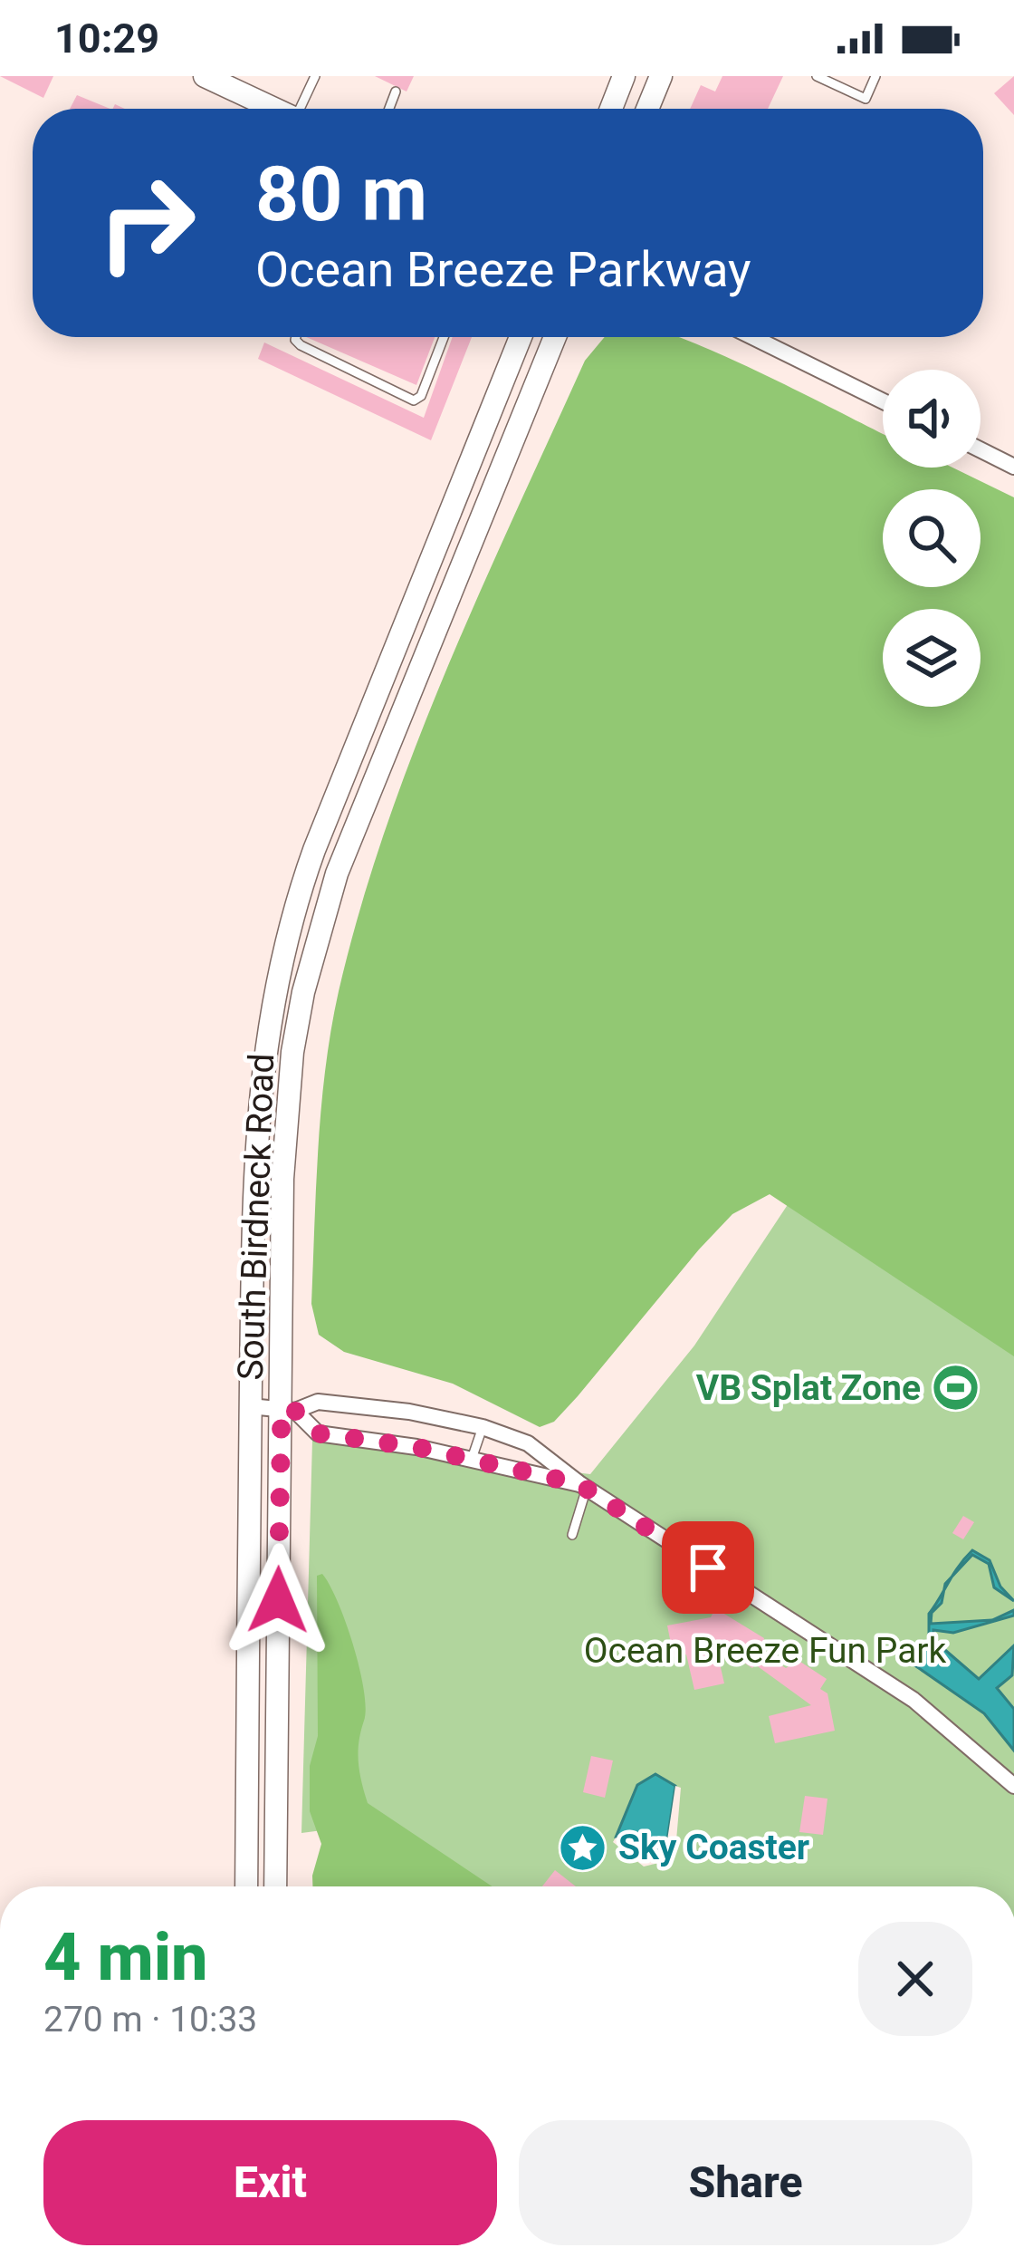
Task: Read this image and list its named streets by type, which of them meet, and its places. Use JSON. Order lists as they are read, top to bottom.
{
  "streets": {
    "main road": ["South Birdneck Road"]
  },
  "parks": ["Ocean Breeze Fun Park"],
  "places": {
    "sports": ["VB Splat Zone"],
    "place": ["Sky Coaster"]
  },
  "page": {
    "status": "10:29",
    "turn": ["80 m", "Ocean Breeze Parkway"],
    "heading": ["4 min", "270 m · 10:33"],
    "buttons": ["Exit", "Share"]
  }
}
